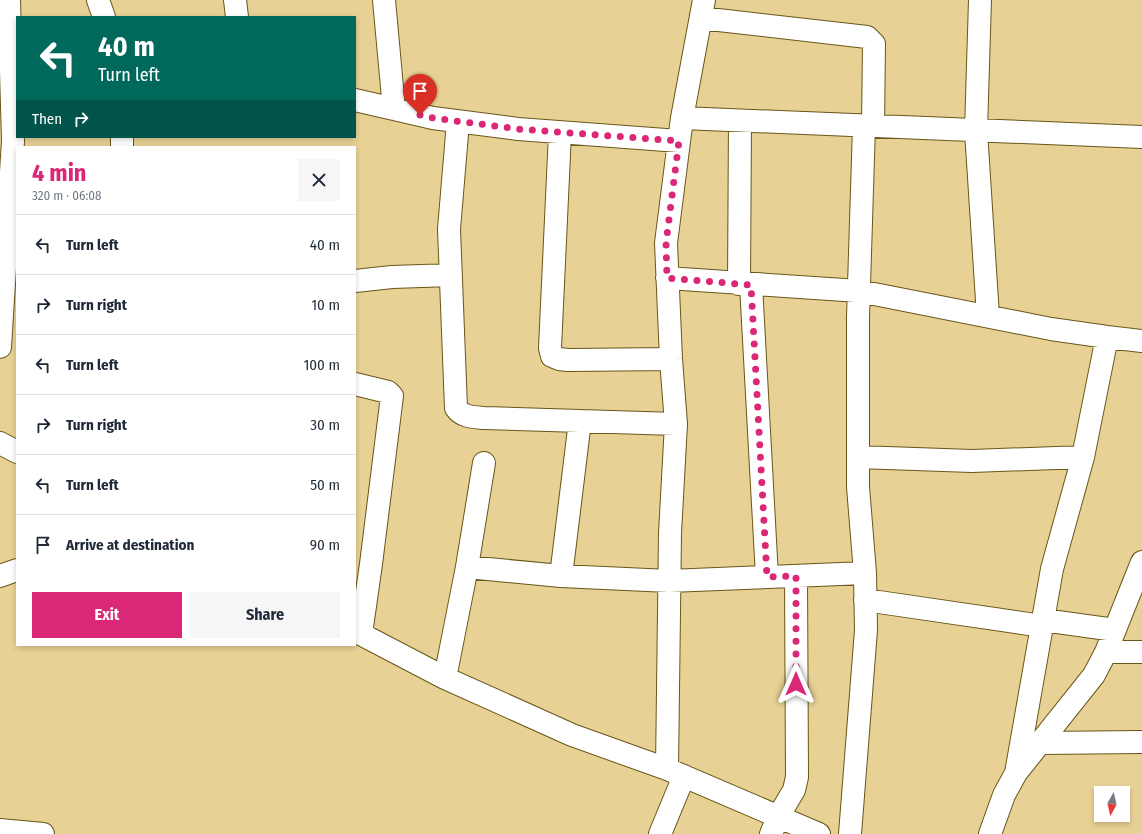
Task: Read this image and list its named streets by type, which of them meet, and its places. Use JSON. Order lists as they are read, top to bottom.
{
  "north": "bottom",
  "page": {
    "turn": ["40 m", "Turn left"],
    "then": "Then",
    "heading": ["4 min", "320 m · 06:08"],
    "list": [
      {
        "name": "Turn left",
        "value": "40 m"
      },
      {
        "name": "Turn right",
        "value": "10 m"
      },
      {
        "name": "Turn left",
        "value": "100 m"
      },
      {
        "name": "Turn right",
        "value": "30 m"
      },
      {
        "name": "Turn left",
        "value": "50 m"
      },
      {
        "name": "Arrive at destination",
        "value": "90 m"
      }
    ],
    "buttons": ["Exit", "Share"]
  }
}
